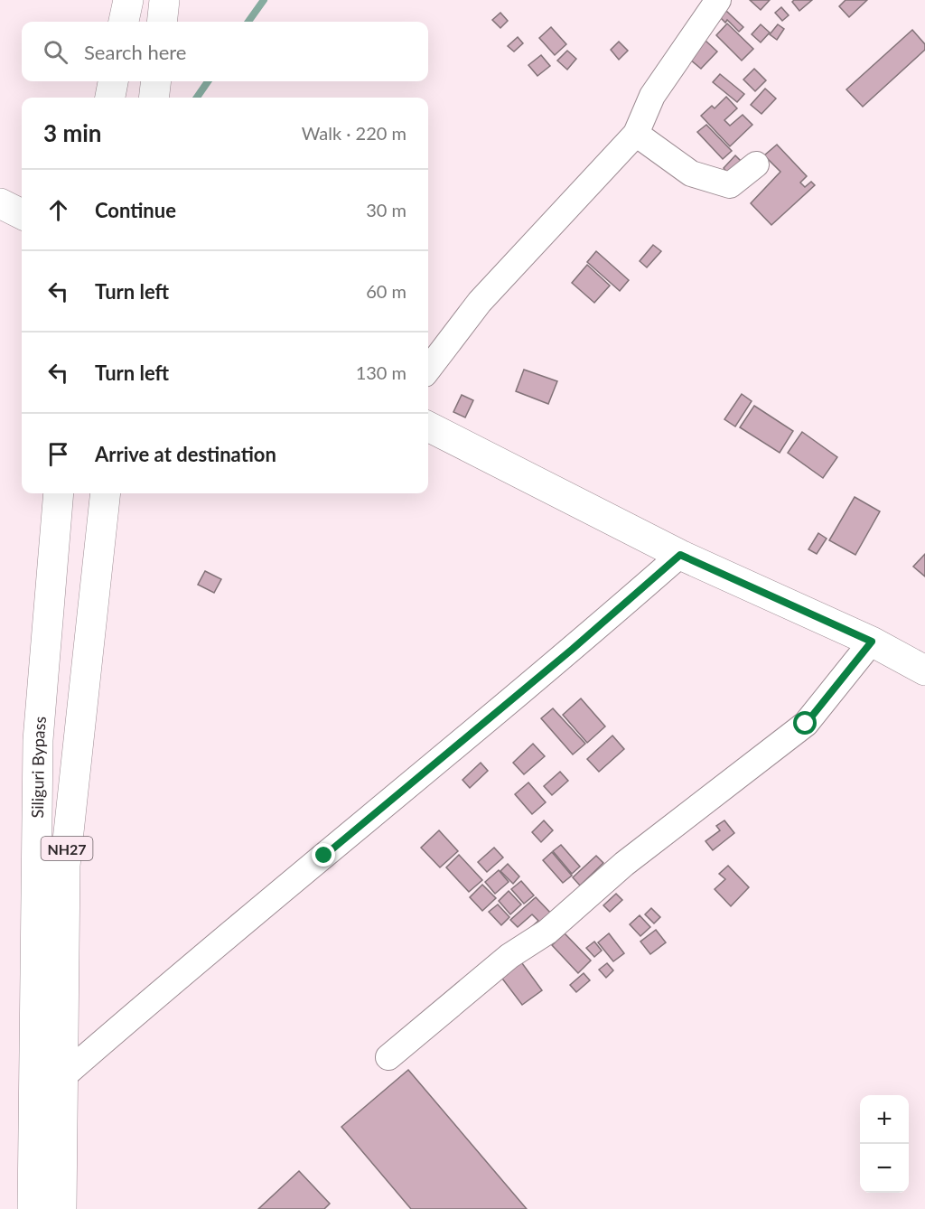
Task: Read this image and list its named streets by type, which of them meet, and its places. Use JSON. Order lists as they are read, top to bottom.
{
  "streets": {
    "main road": ["Siliguri Bypass", "NH27"]
  },
  "page": {
    "search": "Search here",
    "heading": ["3 min", "Walk · 220 m"],
    "list": [
      ["Continue", "30 m"],
      ["Turn left", "60 m"],
      ["Turn left", "130 m"],
      "Arrive at destination"
    ],
    "map_buttons": ["+", "−"]
  }
}
